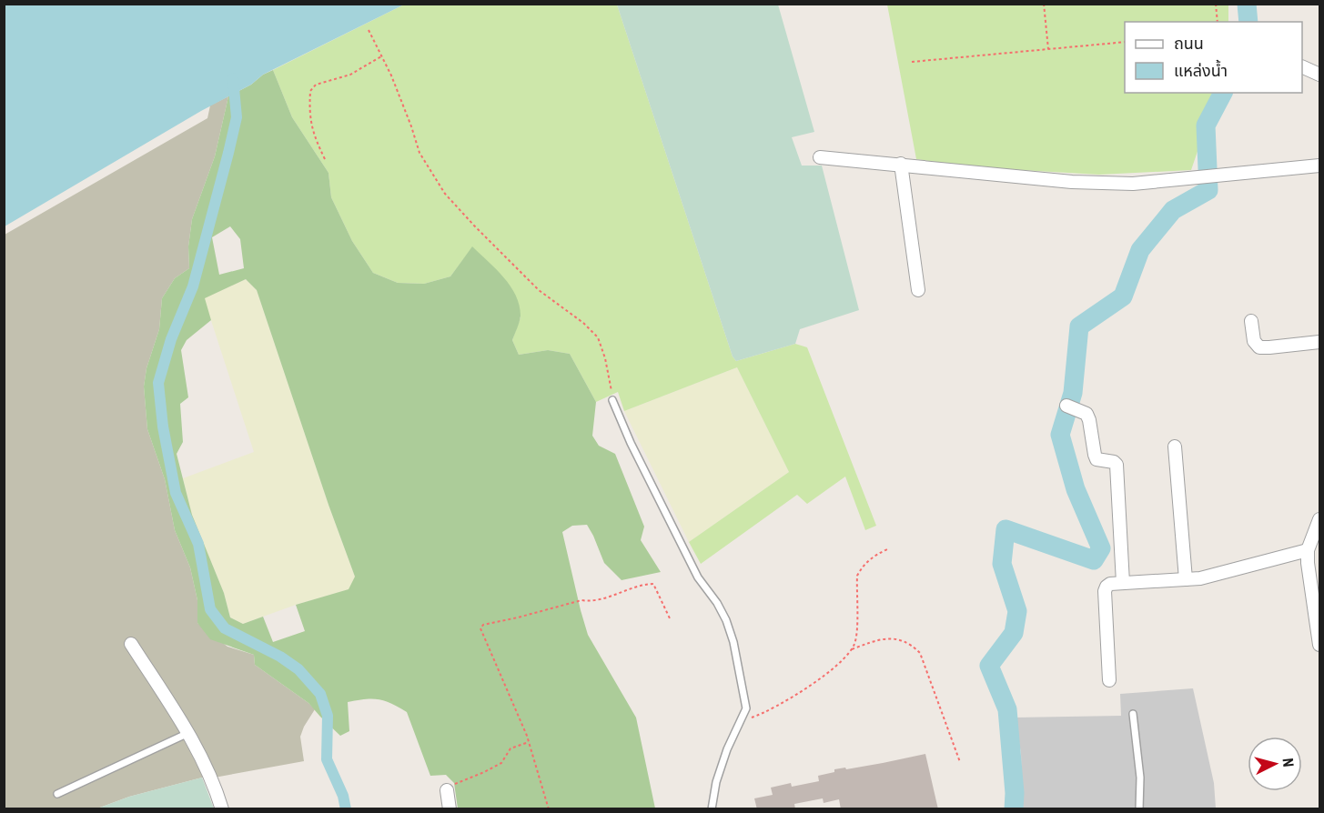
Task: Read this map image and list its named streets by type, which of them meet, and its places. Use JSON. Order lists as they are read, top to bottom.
{
  "legend": ["ถนน", "แหล่งน้ำ"],
  "north": "right"
}
